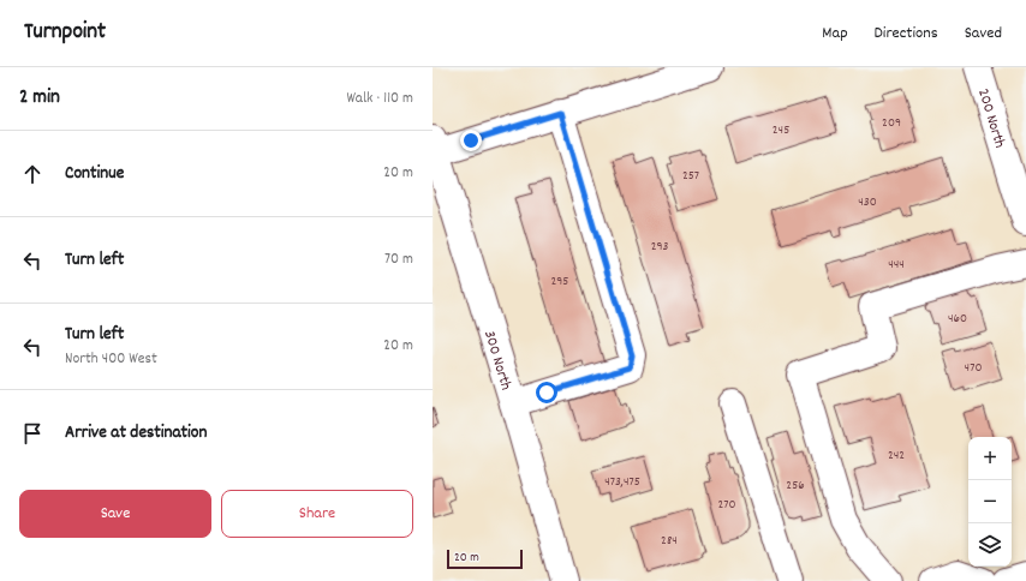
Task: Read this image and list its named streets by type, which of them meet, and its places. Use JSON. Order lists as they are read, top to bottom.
{
  "streets": {
    "street": ["200 North", "300 North"]
  },
  "house_numbers": [
    "209",
    "245",
    "257",
    "430",
    "293",
    "444",
    "295",
    "460",
    "470",
    "242",
    "473,475",
    "256",
    "270",
    "284"
  ],
  "scale_bar": "20 m",
  "page": {
    "header": "Turnpoint",
    "nav": ["Map", "Directions", "Saved"],
    "heading": ["2 min", "Walk · 110 m"],
    "list": [
      ["Continue", "20 m"],
      ["Turn left", "70 m"],
      ["Turn left", "North 400 West", "20 m"],
      "Arrive at destination"
    ],
    "map_buttons": ["+", "−"],
    "buttons": ["Save", "Share"],
    "scale": "20 m"
  }
}
